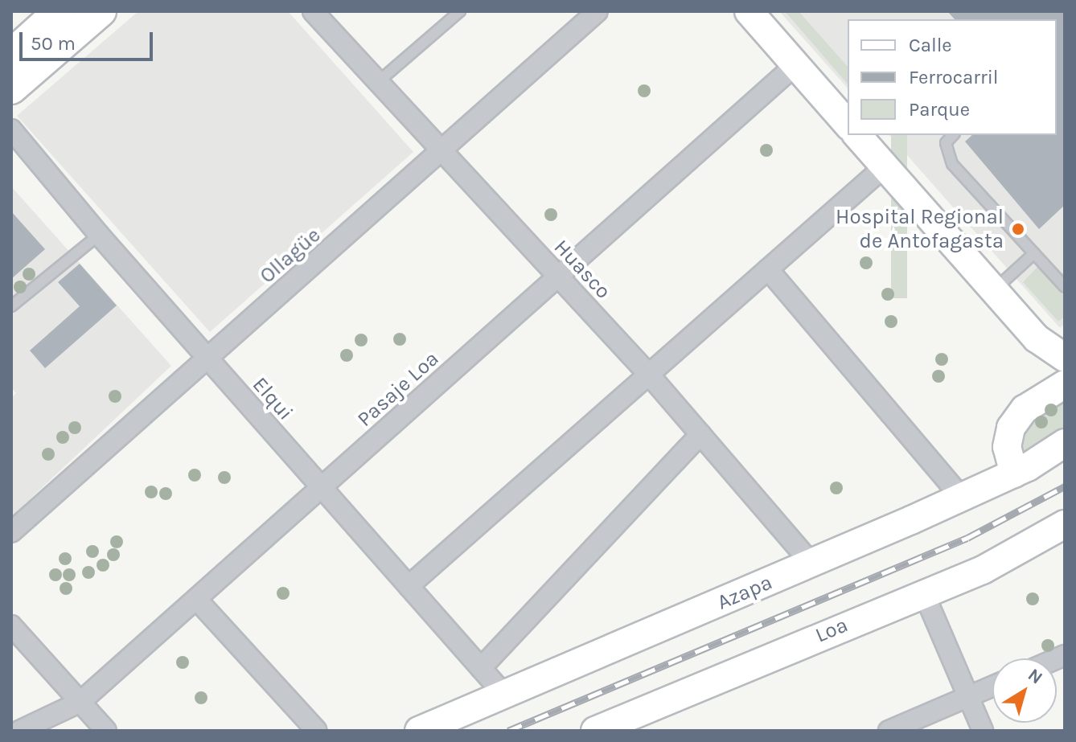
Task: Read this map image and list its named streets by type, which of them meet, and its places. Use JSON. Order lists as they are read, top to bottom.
{
  "streets": {
    "street": [
      "Ollagüe",
      "Huasco",
      "Pasaje Loa",
      "Elqui",
      "Azapa",
      "Loa"
    ]
  },
  "crossings": [
    ["Ollagüe", "Huasco"],
    ["Ollagüe", "Elqui"],
    ["Huasco", "Pasaje Loa"],
    ["Huasco", "Azapa"],
    ["Pasaje Loa", "Elqui"],
    ["Elqui", "Azapa"]
  ],
  "places": ["Hospital Regional de Antofagasta"],
  "legend": ["Calle", "Ferrocarril", "Parque"],
  "scale_bar": "50 m",
  "north": "top right"
}
